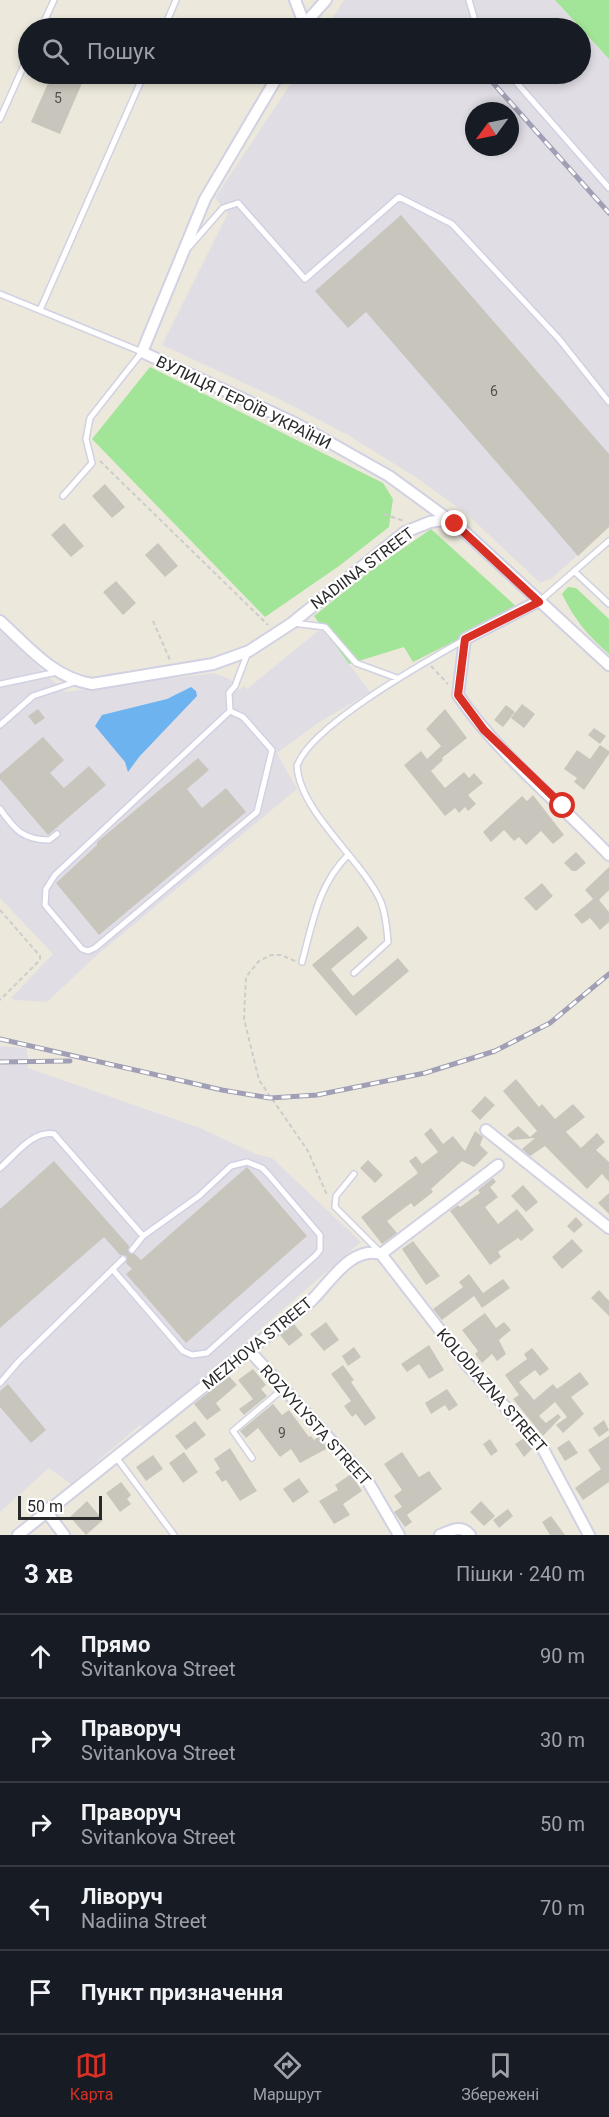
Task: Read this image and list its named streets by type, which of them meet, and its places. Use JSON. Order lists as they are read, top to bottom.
{
  "streets": {
    "street": [
      "ВУЛИЦЯ ГЕРОЇВ УКРАЇНИ",
      "NADIINA STREET",
      "MEZHOVA STREET",
      "KOLODIAZNA STREET",
      "ROZVYLYSTA STREET"
    ]
  },
  "crossings": [
    ["ВУЛИЦЯ ГЕРОЇВ УКРАЇНИ", "NADIINA STREET"],
    ["MEZHOVA STREET", "KOLODIAZNA STREET"],
    ["MEZHOVA STREET", "ROZVYLYSTA STREET"]
  ],
  "house_numbers": ["5", "6", "9"],
  "scale_bar": "50 m",
  "north": "bottom left",
  "page": {
    "search": "Пошук",
    "scale": "50 m",
    "heading": ["3 хв", "Пішки · 240 m"],
    "list": [
      ["Прямо", "Svitankova Street", "90 m"],
      ["Праворуч", "Svitankova Street", "30 m"],
      ["Праворуч", "Svitankova Street", "50 m"],
      ["Ліворуч", "Nadiina Street", "70 m"],
      "Пункт призначення"
    ],
    "nav": ["Карта", "Маршрут", "Збережені"]
  }
}
